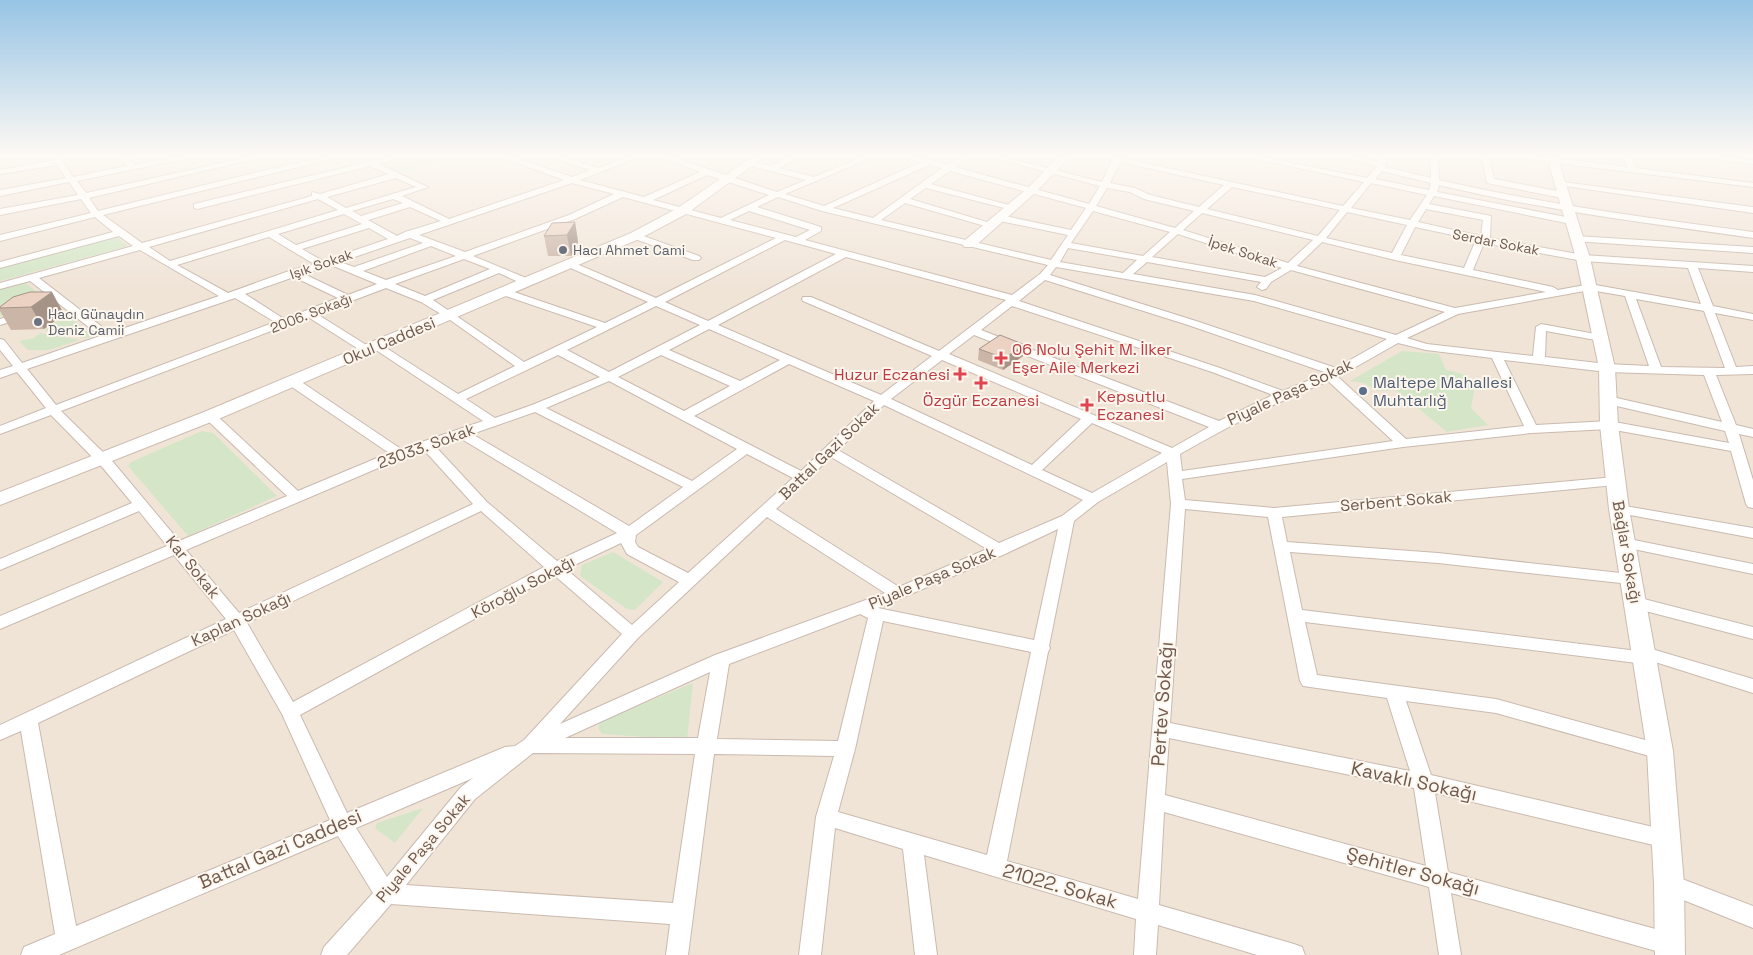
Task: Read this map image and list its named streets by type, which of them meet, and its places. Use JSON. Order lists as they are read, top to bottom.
{
  "streets": {
    "main road": ["Okul Caddesi", "Bağlar Sokağı"],
    "street": [
      "Serdar Sokak",
      "İpek Sokak",
      "Işık Sokak",
      "2006. Sokağı",
      "Piyale Paşa Sokak",
      "23033. Sokak",
      "Battal Gazi Sokak",
      "Serbent Sokak",
      "Kar Sokak",
      "Köroğlu Sokağı",
      "Kaplan Sokağı",
      "Pertev Sokağı",
      "Kavaklı Sokağı",
      "Battal Gazi Caddesi",
      "Şehitler Sokağı",
      "21022. Sokak"
    ]
  },
  "crossings": [
    ["Serdar Sokak", "Bağlar Sokağı"],
    ["İpek Sokak", "Piyale Paşa Sokak"],
    ["İpek Sokak", "Battal Gazi Sokak"],
    ["Işık Sokak", "Kar Sokak"],
    ["2006. Sokağı", "Kar Sokak"],
    ["Okul Caddesi", "Kar Sokak"],
    ["Piyale Paşa Sokak", "Battal Gazi Sokak"],
    ["Piyale Paşa Sokak", "Bağlar Sokağı"],
    ["Piyale Paşa Sokak", "Kar Sokak"],
    ["Piyale Paşa Sokak", "Pertev Sokağı"],
    ["Piyale Paşa Sokak", "Battal Gazi Caddesi"],
    ["23033. Sokak", "Kar Sokak"],
    ["Battal Gazi Sokak", "Battal Gazi Caddesi"],
    ["Serbent Sokak", "Bağlar Sokağı"],
    ["Serbent Sokak", "Pertev Sokağı"],
    ["Bağlar Sokağı", "Kavaklı Sokağı"],
    ["Bağlar Sokağı", "Şehitler Sokağı"],
    ["Kar Sokak", "Köroğlu Sokağı"],
    ["Kar Sokak", "Kaplan Sokağı"],
    ["Kar Sokak", "Battal Gazi Caddesi"],
    ["Pertev Sokağı", "Kavaklı Sokağı"],
    ["Pertev Sokağı", "Şehitler Sokağı"],
    ["Pertev Sokağı", "21022. Sokak"]
  ],
  "places": {
    "other": ["Hacı Ahmet Cami", "Hacı Günaydın Deniz Camii", "Maltepe Mahallesi Muhtarlığ"],
    "health": [
      "06 Nolu Şehit M. İlker Eşer Aile Merkezi",
      "Huzur Eczanesi",
      "Özgür Eczanesi",
      "Kepsutlu Eczanesi"
    ]
  }
}
